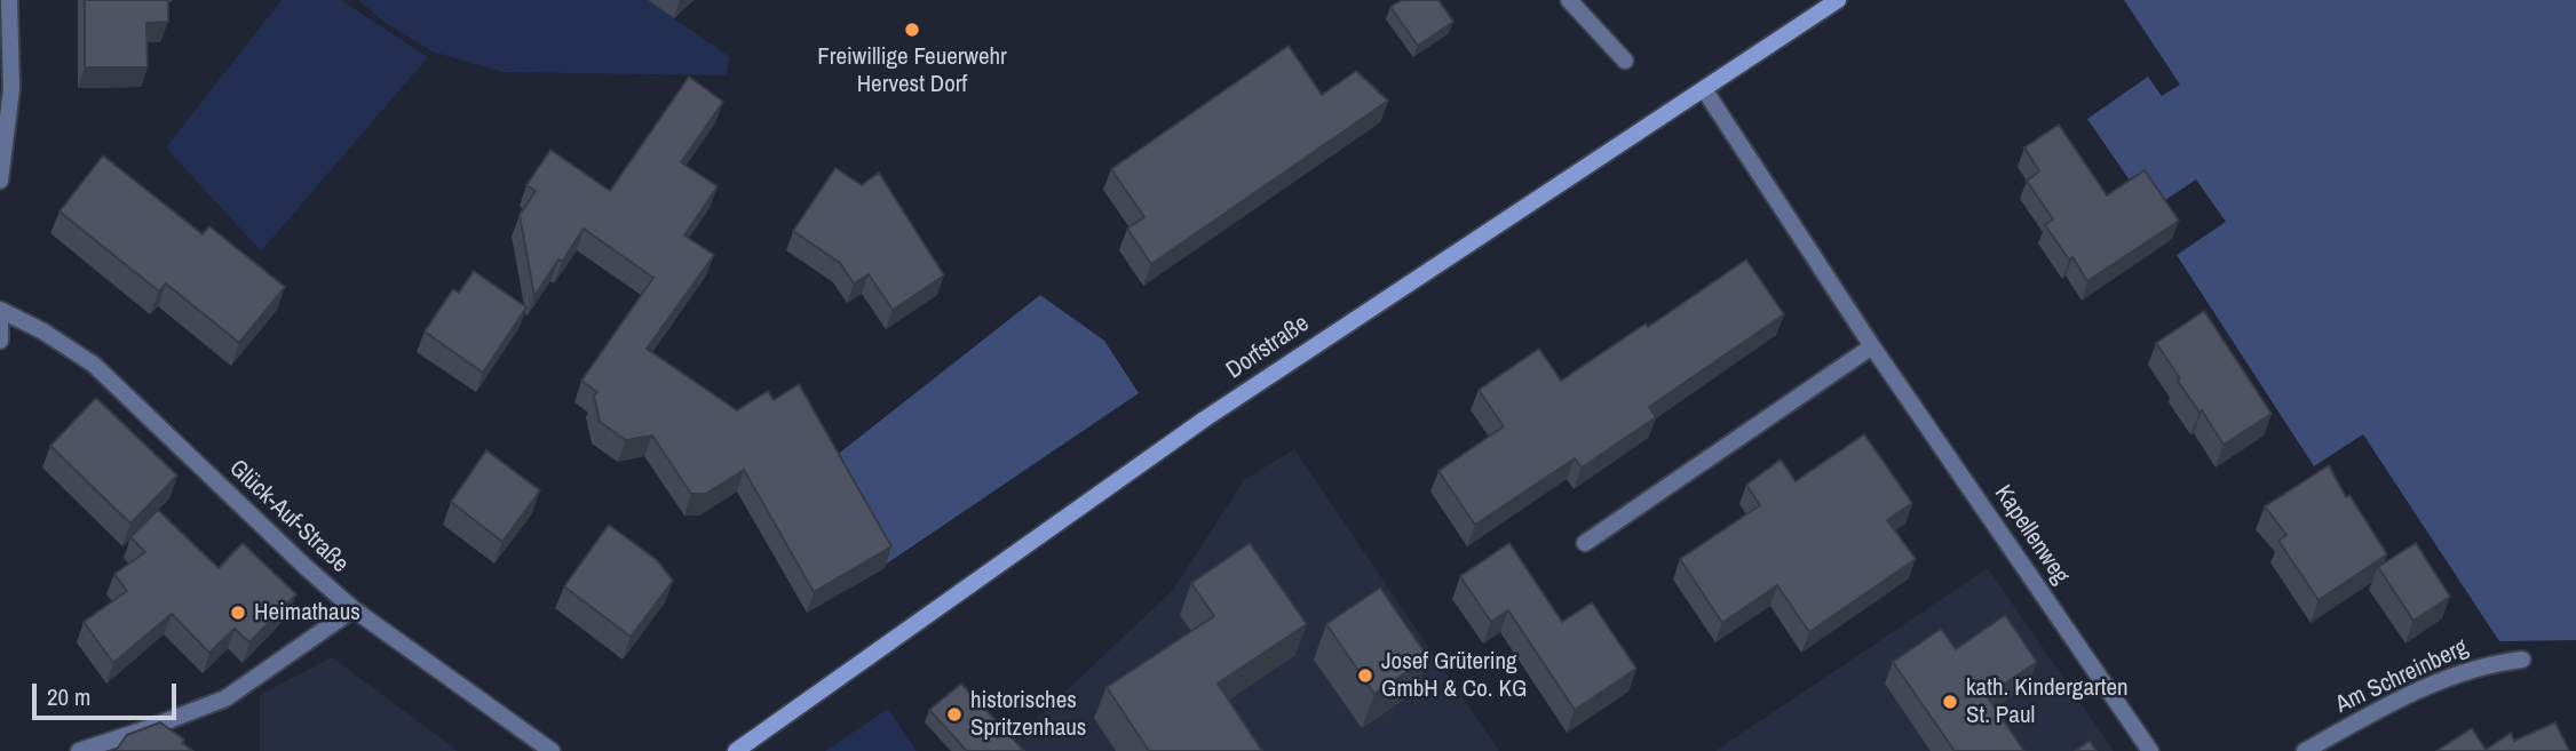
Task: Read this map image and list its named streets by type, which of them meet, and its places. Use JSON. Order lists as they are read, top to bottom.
{
  "streets": {
    "street": [
      "Dorfstraße",
      "Glück-Auf-Straße",
      "Kapellenweg",
      "Am Schreinberg"
    ]
  },
  "crossings": [
    ["Dorfstraße", "Kapellenweg"]
  ],
  "places": [
    "Freiwillige Feuerwehr Hervest Dorf",
    "Heimathaus",
    "Josef Grütering GmbH & Co. KG",
    "kath. Kindergarten St. Paul",
    "historisches Spritzenhaus"
  ],
  "scale_bar": "20 m"
}
